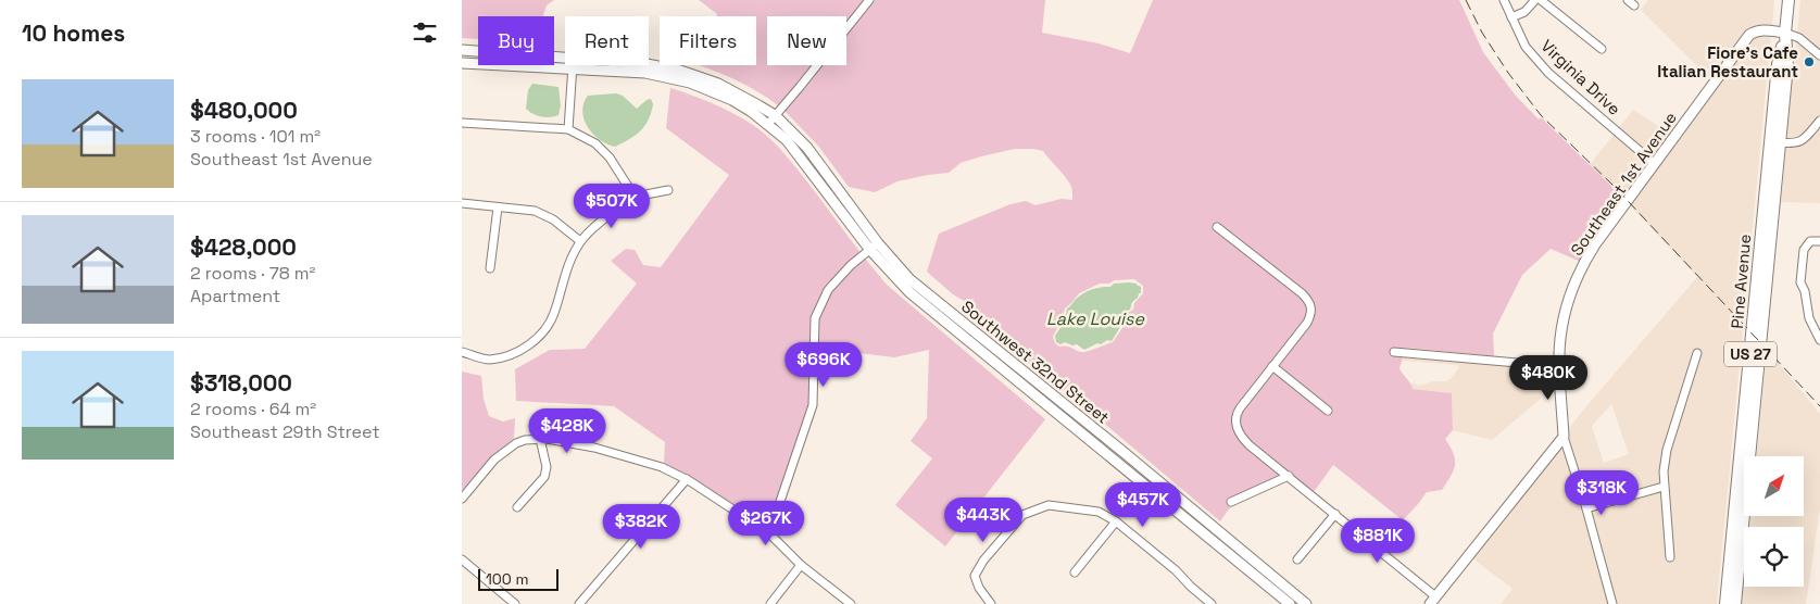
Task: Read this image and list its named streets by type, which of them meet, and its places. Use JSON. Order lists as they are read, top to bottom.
{
  "streets": {
    "highway": ["Pine Avenue", "US 27"],
    "main road": ["Southeast 1st Avenue", "Southwest 32nd Street"],
    "street": ["Virginia Drive"]
  },
  "crossings": [
    ["Virginia Drive", "Southeast 1st Avenue"],
    ["Southeast 1st Avenue", "Pine Avenue"],
    ["Pine Avenue", "US 27"]
  ],
  "water": ["Lake Louise"],
  "places": ["Fiore's Cafe Italian Restaurant"],
  "scale_bar": "100 m",
  "north": "top right",
  "page": {
    "heading": "10 homes",
    "chip": [
      "Buy",
      "Rent",
      "Filters",
      "New"
    ],
    "list": [
      {
        "name": "$480,000",
        "note": "3 rooms · 101 m² · Southeast 1st Avenue"
      },
      {
        "name": "$428,000",
        "note": "2 rooms · 78 m² · Apartment"
      },
      {
        "name": "$318,000",
        "note": "2 rooms · 64 m² · Southeast 29th Street"
      }
    ],
    "price": [
      "$507K",
      "$696K",
      "$480K",
      "$428K",
      "$318K",
      "$457K",
      "$443K",
      "$267K",
      "$382K",
      "$881K"
    ],
    "scale": "100 m"
  }
}
